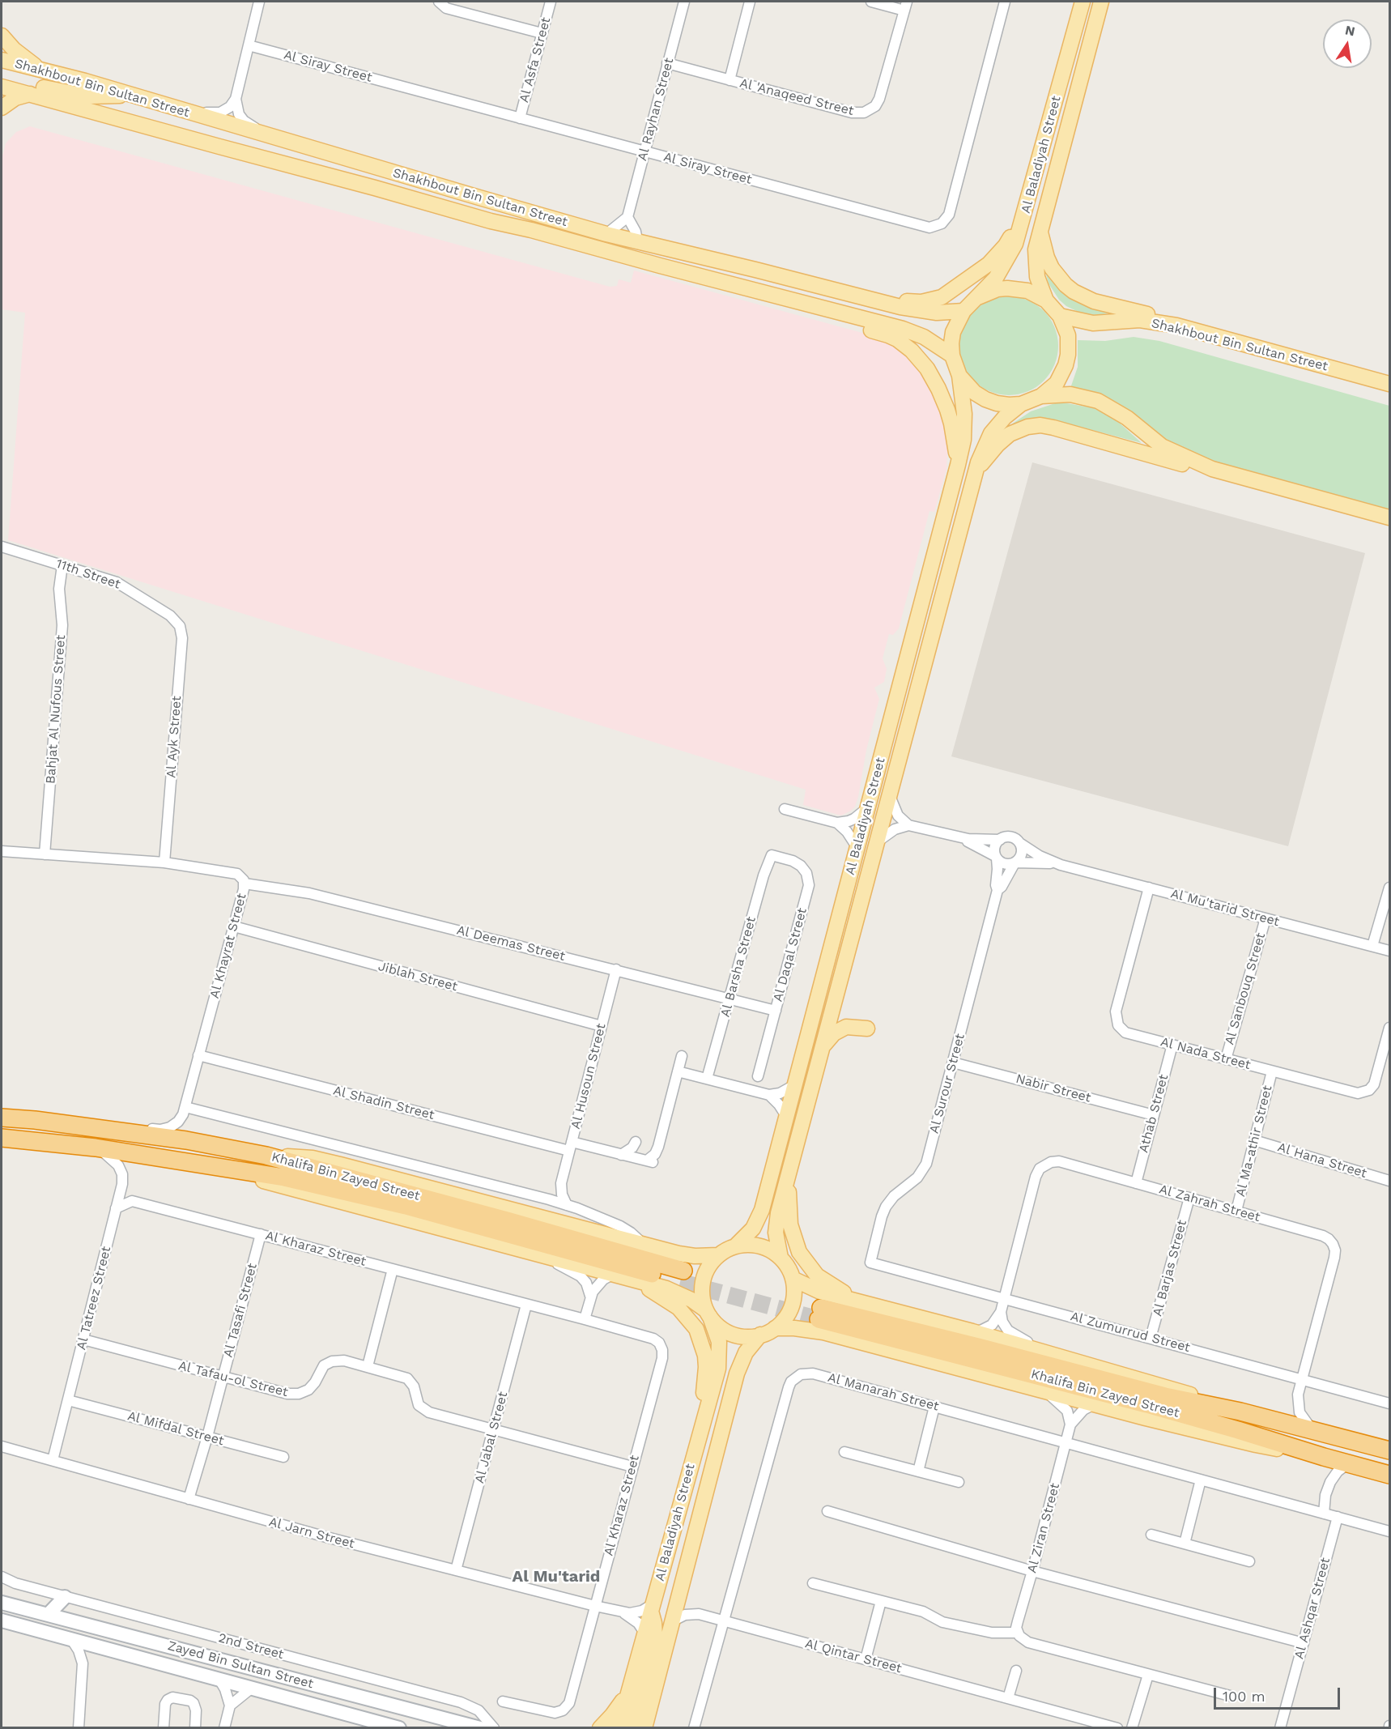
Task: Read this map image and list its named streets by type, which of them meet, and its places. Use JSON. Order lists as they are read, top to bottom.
{
  "streets": {
    "highway": ["Khalifa Bin Zayed Street"],
    "main road": ["Shakhbout Bin Sultan Street", "Al Baladiyah Street", "Zayed Bin Sultan Street"],
    "street": [
      "Al Asfa Street",
      "Al Siray Street",
      "Al 'Anaqeed Street",
      "Al Rayhan Street",
      "11th Street",
      "Bahjat Al Nufous Street",
      "Al Ayk Street",
      "Al Mu'tarid Street",
      "Al Deemas Street",
      "Al Khayrat Street",
      "Al Daqal Street",
      "Al Barsha Street",
      "Jiblah Street",
      "Al Sanbouq Street",
      "Al Nada Street",
      "Al Husoun Street",
      "Al Surour Street",
      "Nabir Street",
      "Al Shadin Street",
      "Athab Street",
      "Al Ma-athir Street",
      "Al Hana Street",
      "Al Zahrah Street",
      "Al Kharaz Street",
      "Al Barjas Street",
      "Al Tatreez Street",
      "Al Tasafi Street",
      "Al Zumurrud Street",
      "Al Tafau-ol Street",
      "Al Manarah Street",
      "Al Mifdal Street",
      "Al Jabal Street",
      "Al Ziran Street",
      "Al Jarn Street",
      "Al Ashqar Street",
      "2nd Street",
      "Al Qintar Street"
    ]
  },
  "crossings": [
    ["Al Asfa Street", "Al Siray Street"],
    ["Al Siray Street", "Al Rayhan Street"],
    ["Shakhbout Bin Sultan Street", "Al Baladiyah Street"],
    ["Al 'Anaqeed Street", "Al Rayhan Street"],
    ["Al Baladiyah Street", "Al Jarn Street"],
    ["Al Baladiyah Street", "Al Qintar Street"],
    ["11th Street", "Bahjat Al Nufous Street"],
    ["11th Street", "Al Ayk Street"],
    ["Bahjat Al Nufous Street", "Al Khayrat Street"],
    ["Al Ayk Street", "Al Khayrat Street"],
    ["Al Mu'tarid Street", "Al Sanbouq Street"],
    ["Al Mu'tarid Street", "Al Nada Street"],
    ["Al Mu'tarid Street", "Al Surour Street"],
    ["Al Deemas Street", "Al Khayrat Street"],
    ["Al Deemas Street", "Al Daqal Street"],
    ["Al Deemas Street", "Al Barsha Street"],
    ["Al Deemas Street", "Al Husoun Street"],
    ["Al Khayrat Street", "Jiblah Street"],
    ["Al Khayrat Street", "Al Shadin Street"],
    ["Al Khayrat Street", "Khalifa Bin Zayed Street"],
    ["Al Daqal Street", "Al Barsha Street"],
    ["Jiblah Street", "Al Husoun Street"],
    ["Al Sanbouq Street", "Al Nada Street"],
    ["Al Nada Street", "Athab Street"],
    ["Al Nada Street", "Al Ma-athir Street"],
    ["Al Husoun Street", "Al Shadin Street"],
    ["Al Surour Street", "Nabir Street"],
    ["Al Surour Street", "Al Zumurrud Street"],
    ["Nabir Street", "Athab Street"],
    ["Athab Street", "Al Zahrah Street"],
    ["Al Ma-athir Street", "Al Hana Street"],
    ["Al Ma-athir Street", "Al Zahrah Street"],
    ["Khalifa Bin Zayed Street", "Al Zahrah Street"],
    ["Al Zahrah Street", "Al Barjas Street"],
    ["Al Zahrah Street", "Al Zumurrud Street"],
    ["Al Kharaz Street", "Al Tasafi Street"],
    ["Al Kharaz Street", "Al Tafau-ol Street"],
    ["Al Kharaz Street", "Al Jabal Street"],
    ["Al Kharaz Street", "Al Jarn Street"],
    ["Al Barjas Street", "Al Zumurrud Street"],
    ["Al Tatreez Street", "Al Tafau-ol Street"],
    ["Al Tatreez Street", "Al Mifdal Street"],
    ["Al Tatreez Street", "Al Jarn Street"],
    ["Al Tasafi Street", "Al Tafau-ol Street"],
    ["Al Tasafi Street", "Al Mifdal Street"],
    ["Al Tasafi Street", "Al Jarn Street"],
    ["Al Tafau-ol Street", "Al Jabal Street"],
    ["Al Manarah Street", "Al Ziran Street"],
    ["Al Manarah Street", "Al Ashqar Street"],
    ["Al Manarah Street", "Al Qintar Street"],
    ["Al Jabal Street", "Al Jarn Street"]
  ],
  "districts": ["Al Mu'tarid"],
  "scale_bar": "100 m",
  "north": "top"
}
